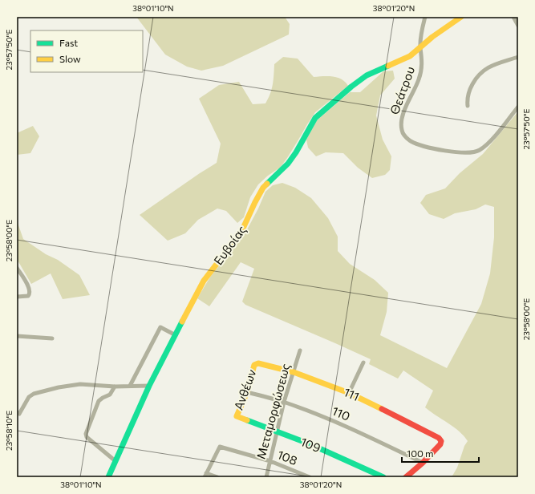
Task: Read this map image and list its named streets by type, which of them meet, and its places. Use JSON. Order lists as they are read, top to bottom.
{
  "streets": {
    "street": [
      "Θεάτρου",
      "Ευβοίας",
      "Ανθέων",
      "111",
      "Μεταμορφώσεως",
      "110",
      "109",
      "108"
    ]
  },
  "crossings": [
    ["Θεάτρου", "Ευβοίας"],
    ["Ανθέων", "111"],
    ["Ανθέων", "110"],
    ["Ανθέων", "109"],
    ["111", "Μεταμορφώσεως"],
    ["111", "110"],
    ["Μεταμορφώσεως", "110"],
    ["Μεταμορφώσεως", "109"],
    ["Μεταμορφώσεως", "108"]
  ],
  "legend": ["Fast", "Slow"],
  "scale_bar": "100 m",
  "coordinates": [
    "38°01'10\"N",
    "38°01'20\"N",
    "23°57'50\"E",
    "23°58'00\"E",
    "23°58'10\"E"
  ]
}
